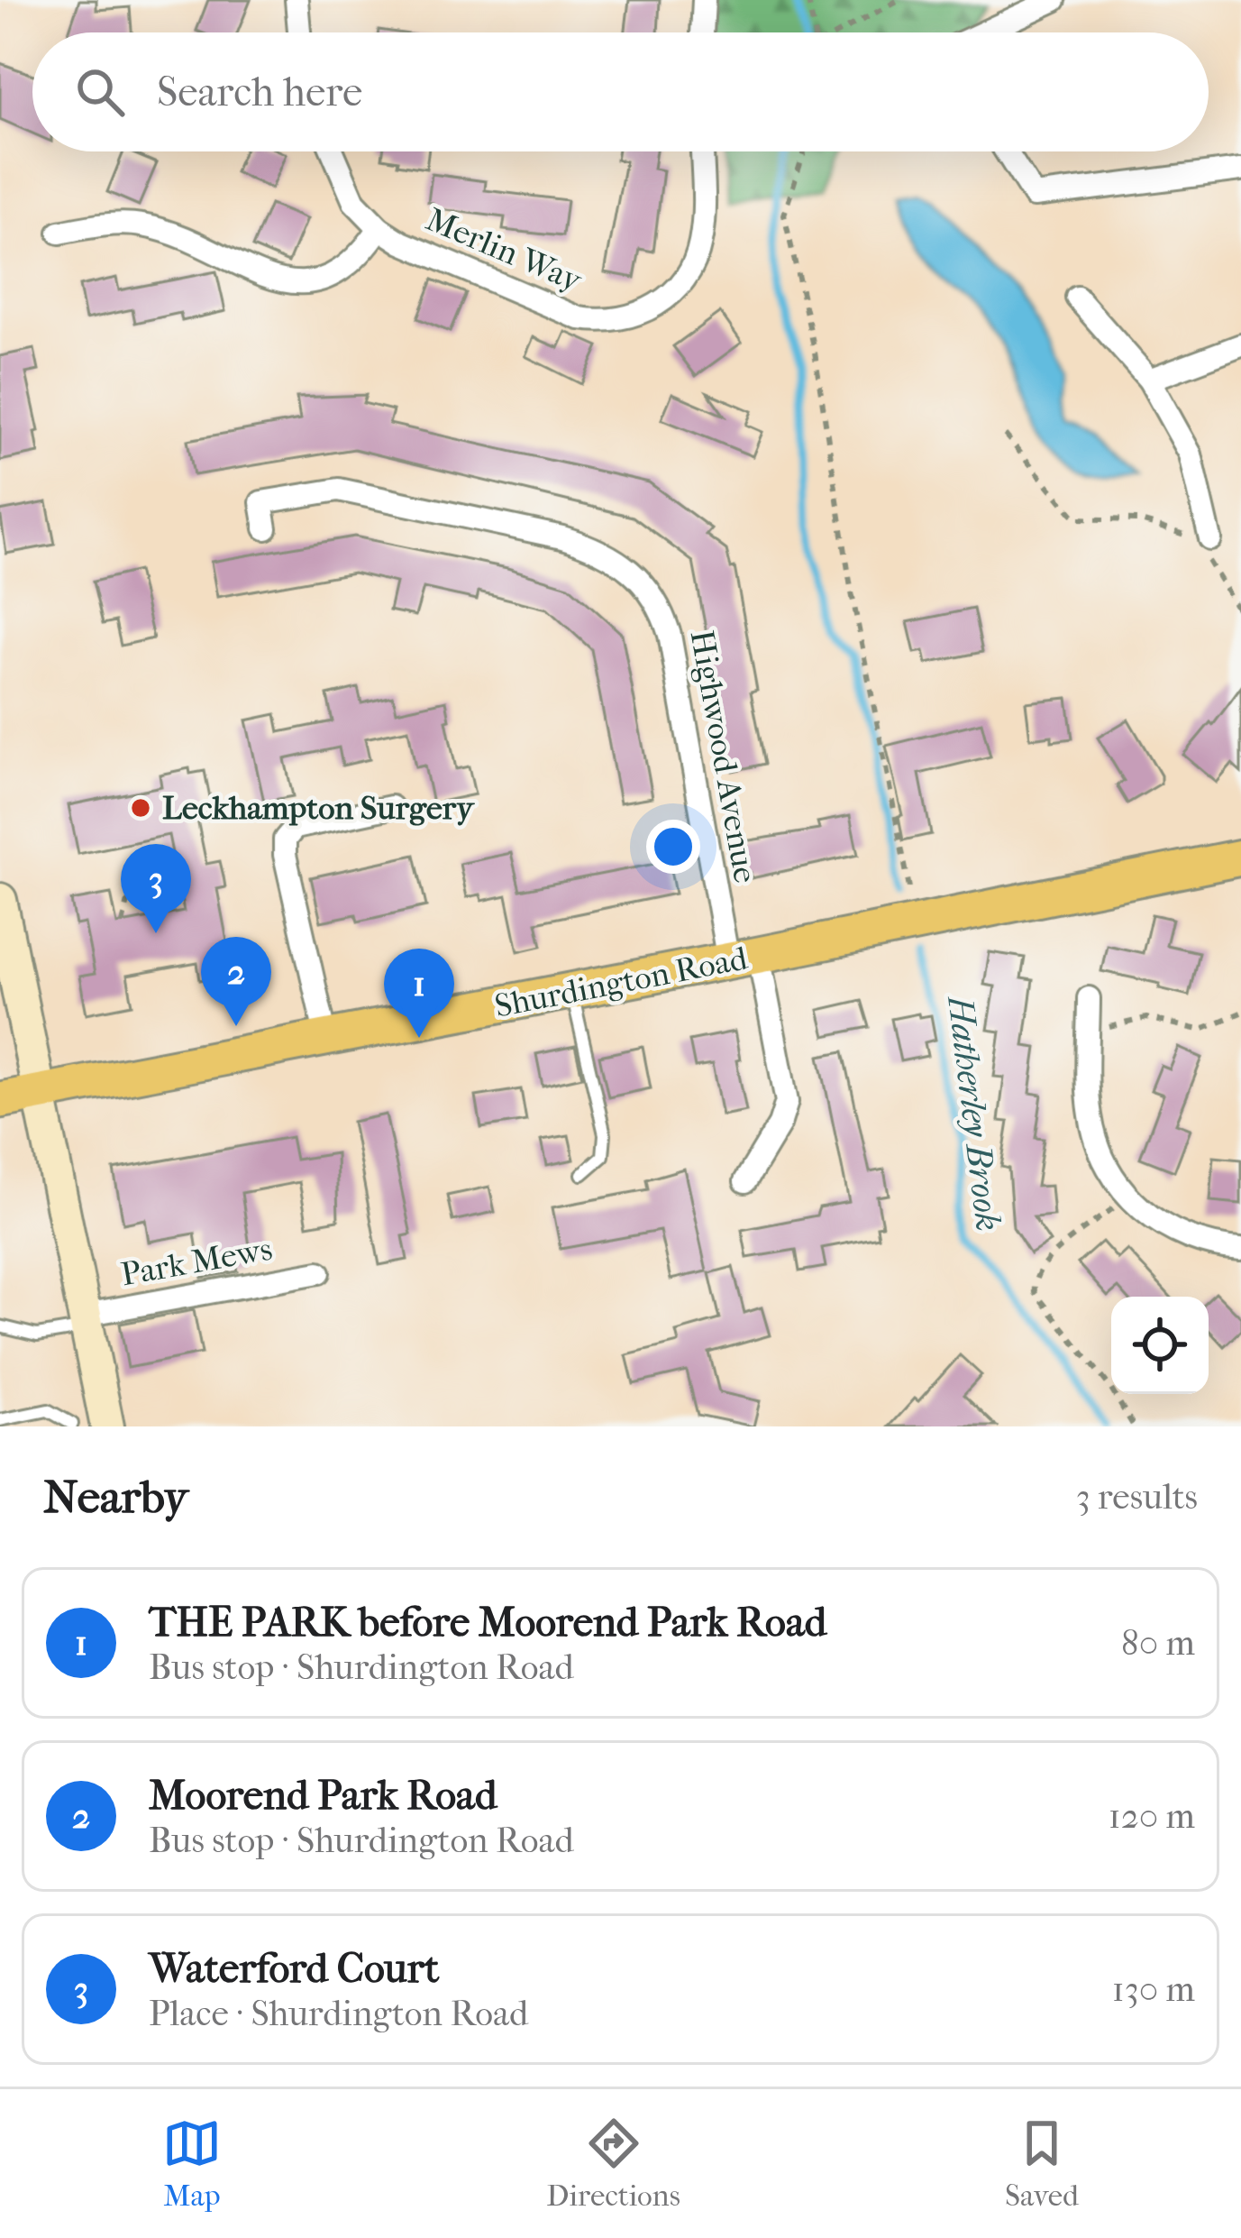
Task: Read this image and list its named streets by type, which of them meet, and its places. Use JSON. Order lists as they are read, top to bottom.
{
  "streets": {
    "main road": ["Shurdington Road"],
    "street": ["Merlin Way", "Highwood Avenue", "Park Mews"]
  },
  "crossings": [
    ["Highwood Avenue", "Shurdington Road"]
  ],
  "water": ["Hatherley Brook"],
  "places": ["Leckhampton Surgery"],
  "page": {
    "search": "Search here",
    "pins": ["3", "2", "1"],
    "heading": ["Nearby", "3 results"],
    "list": [
      {
        "mark": "1",
        "name": "THE PARK before Moorend Park Road",
        "note": "Bus stop · Shurdington Road",
        "value": "80 m"
      },
      {
        "mark": "2",
        "name": "Moorend Park Road",
        "note": "Bus stop · Shurdington Road",
        "value": "120 m"
      },
      {
        "mark": "3",
        "name": "Waterford Court",
        "note": "Place · Shurdington Road",
        "value": "130 m"
      }
    ],
    "nav": ["Map", "Directions", "Saved"]
  }
}
